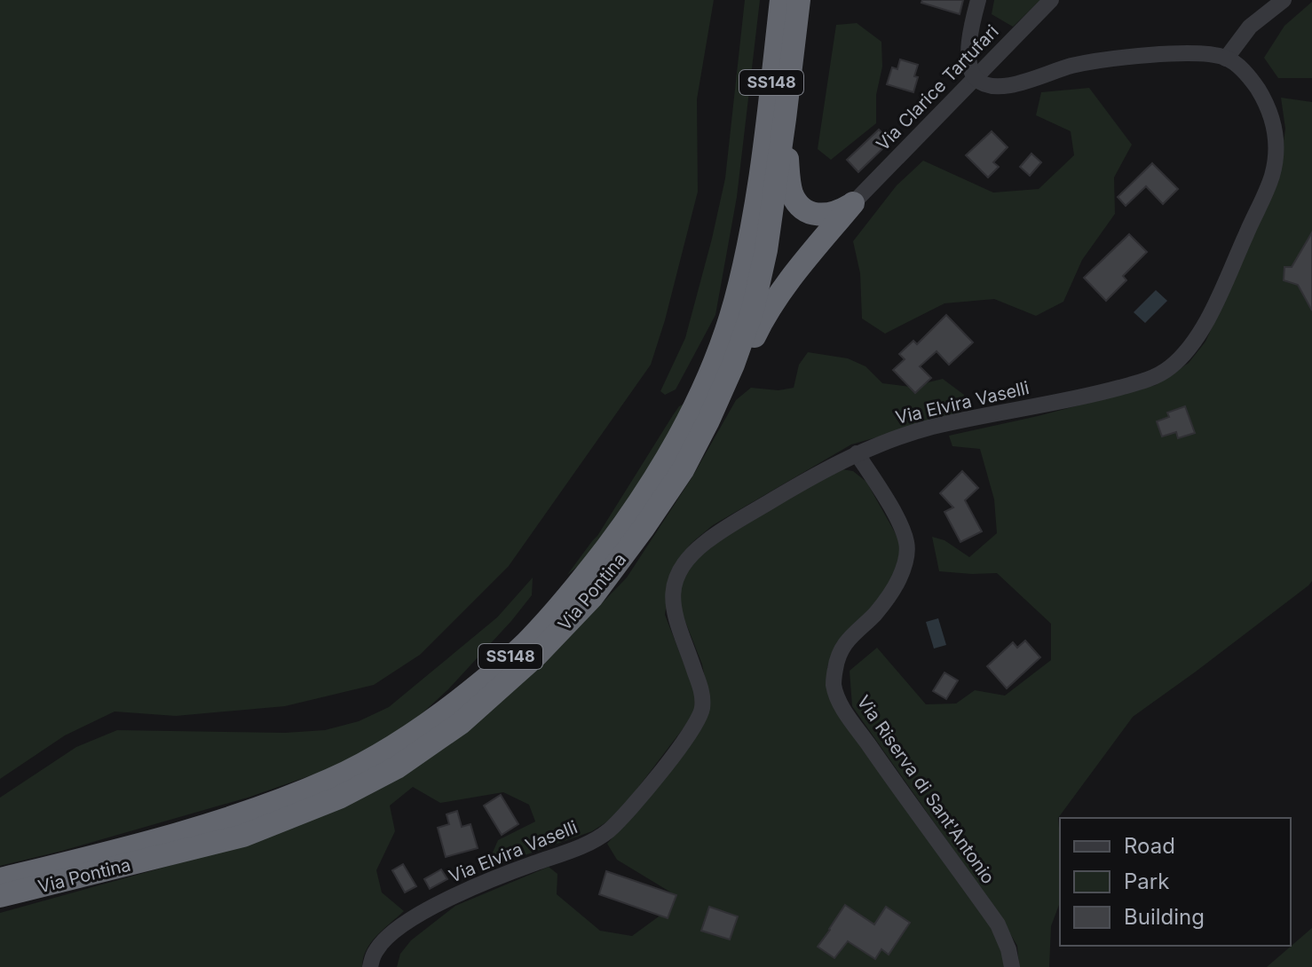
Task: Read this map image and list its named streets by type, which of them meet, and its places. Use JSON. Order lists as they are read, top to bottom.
{
  "streets": {
    "highway": ["SS148", "Via Pontina"],
    "street": ["Via Clarice Tartufari", "Via Elvira Vaselli", "Via Riserva di Sant'Antonio"]
  },
  "crossings": [
    ["Via Elvira Vaselli", "Via Riserva di Sant'Antonio"]
  ],
  "legend": ["Road", "Park", "Building"]
}
